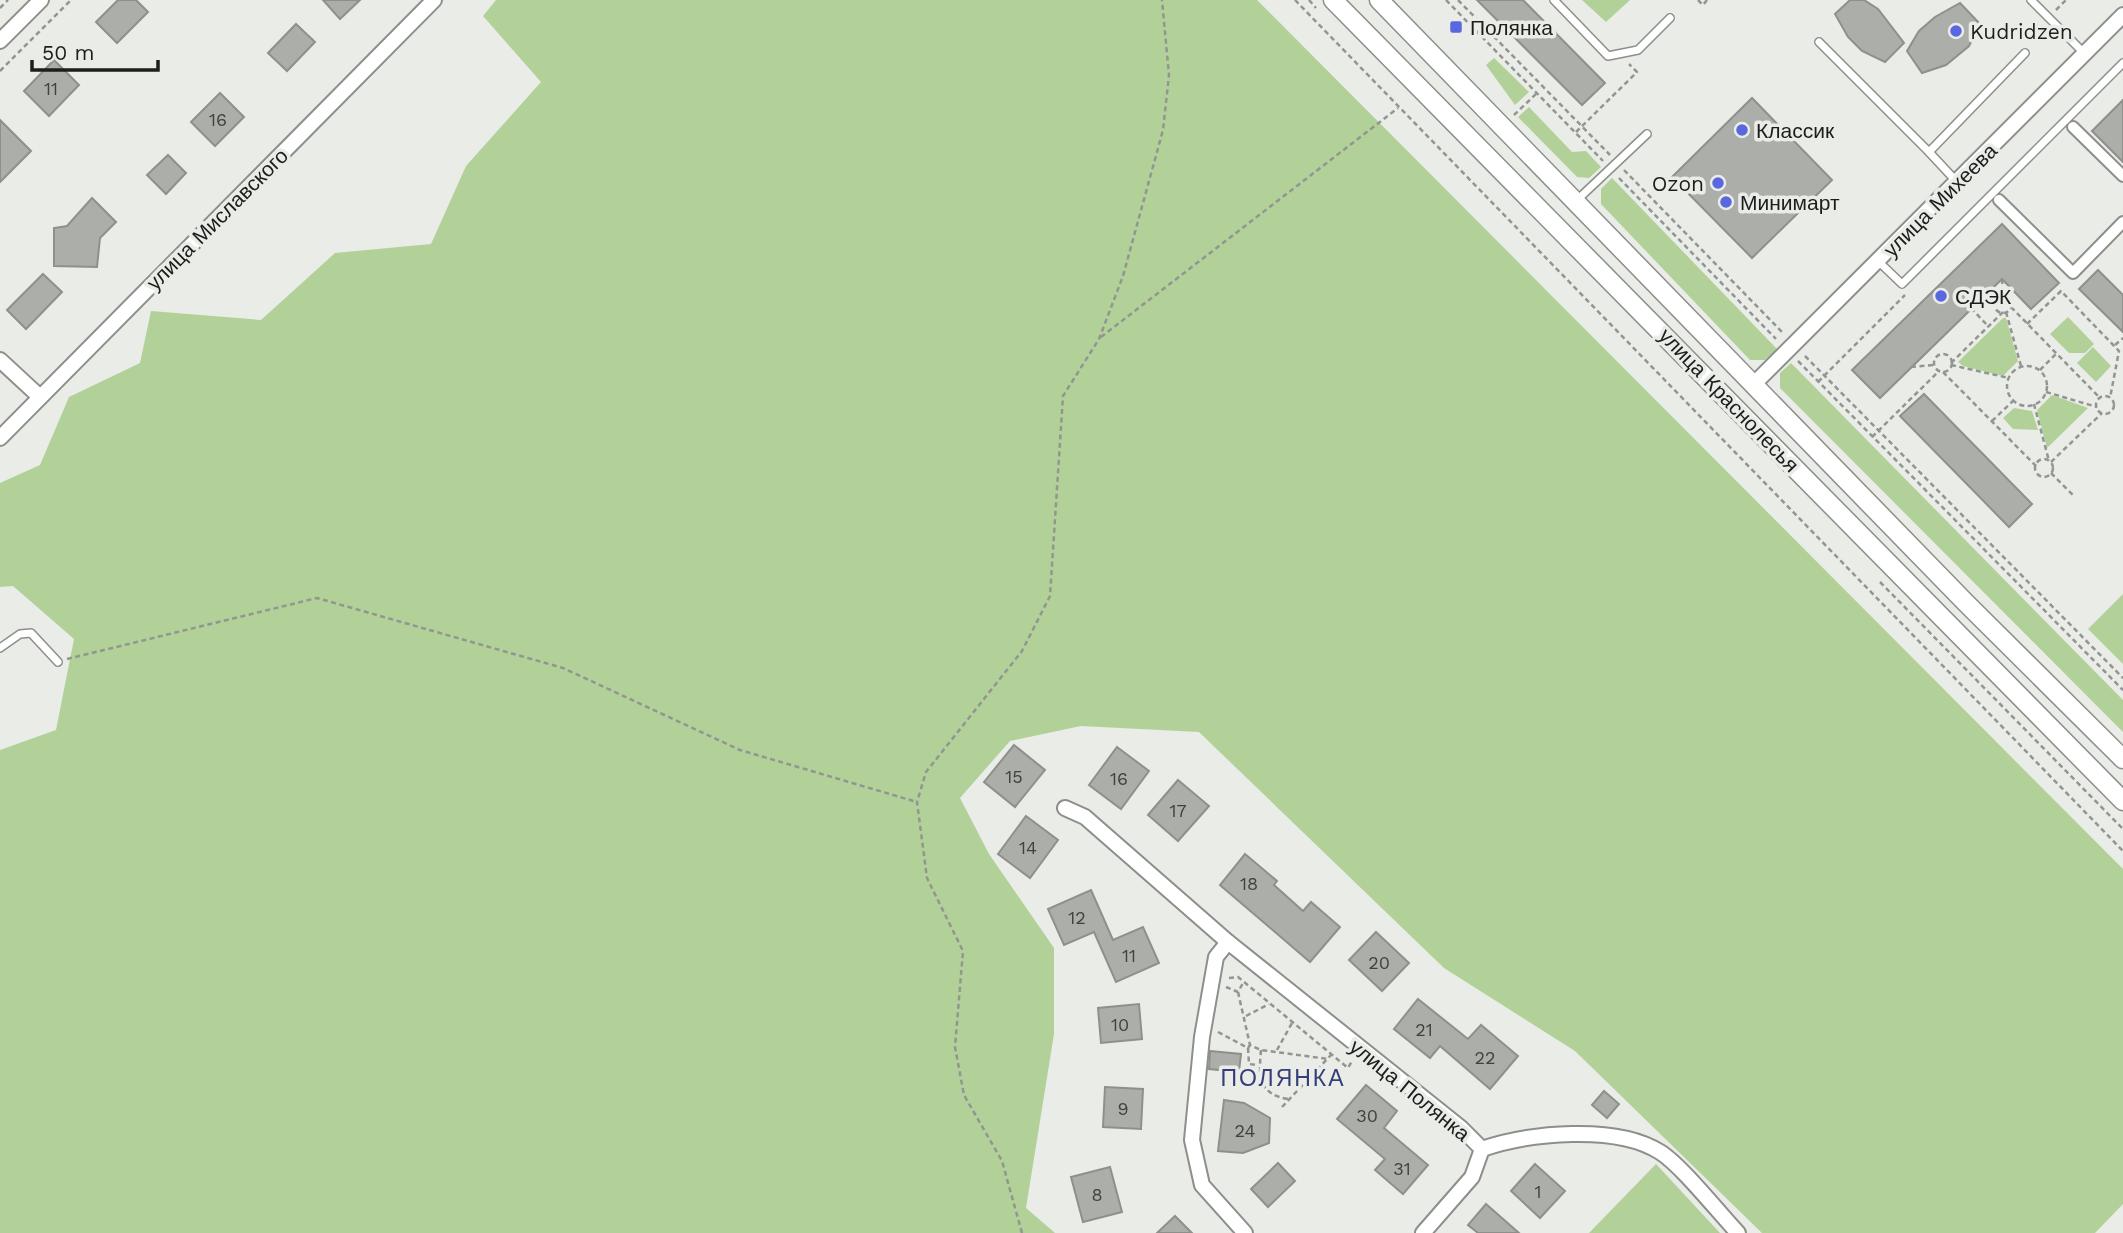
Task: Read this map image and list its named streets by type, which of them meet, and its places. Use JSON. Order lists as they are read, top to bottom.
{
  "streets": {
    "street": [
      "улица Михеева",
      "улица Миславского",
      "улица Краснолесья",
      "улица Полянка"
    ]
  },
  "crossings": [
    ["улица Михеева", "улица Краснолесья"]
  ],
  "districts": ["ПОЛЯНКА"],
  "places": {
    "transit": ["Полянка"],
    "other": [
      "Kudridzen",
      "Классик",
      "Ozon",
      "Минимарт",
      "СДЭК"
    ]
  },
  "house_numbers": [
    "11",
    "16",
    "15",
    "16",
    "17",
    "14",
    "18",
    "12",
    "11",
    "20",
    "10",
    "21",
    "22",
    "9",
    "30",
    "24",
    "31",
    "1",
    "8"
  ],
  "scale_bar": "50 m"
}
